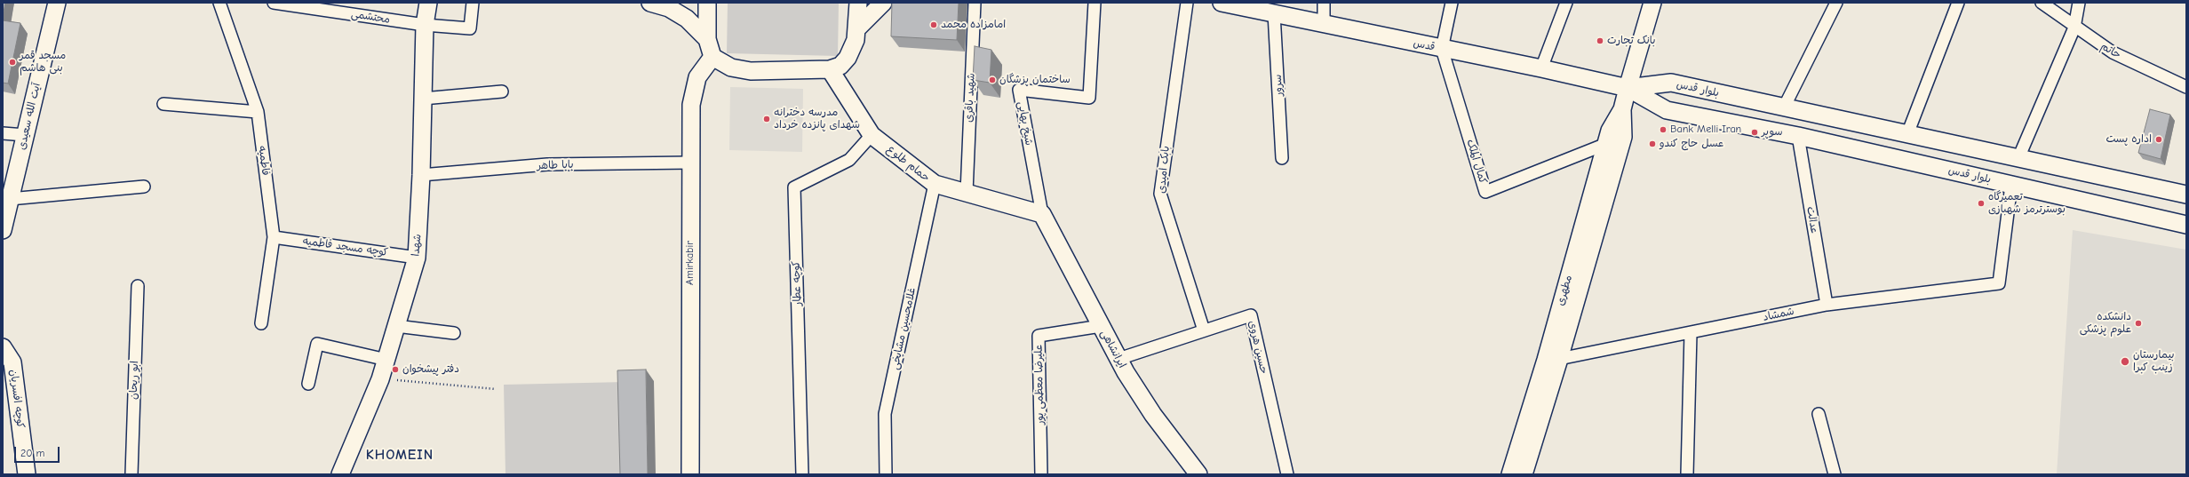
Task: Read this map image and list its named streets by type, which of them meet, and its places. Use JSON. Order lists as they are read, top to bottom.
{
  "streets": {
    "main road": [
      "قدس",
      "بلوار قدس",
      "آیت الله سعیدی",
      "حمام طلوع",
      "شهدا",
      "Amirkabir",
      "مطهری",
      "ایرانشاهی",
      "کوچه افسریان"
    ],
    "street": [
      "محتشمی",
      "حاتم",
      "سرور",
      "شهید باقری",
      "شیخ بهایی",
      "فاطمیه",
      "کمال الملک",
      "بابا طاهر",
      "بابک امیدی",
      "عدالت",
      "کوچه مسجد فاطمیه",
      "کوچه عطار",
      "شمشاد",
      "غلامحسین مشایخی",
      "حسین هروی",
      "ابو ریحان",
      "علیرضا معظمی پور"
    ]
  },
  "crossings": [
    ["محتشمی", "شهدا"],
    ["قدس", "سرور"],
    ["قدس", "بلوار قدس"],
    ["قدس", "کمال الملک"],
    ["قدس", "مطهری"],
    ["بلوار قدس", "عدالت"],
    ["بلوار قدس", "مطهری"],
    ["بلوار قدس", "شمشاد"],
    ["شهید باقری", "حمام طلوع"],
    ["شیخ بهایی", "حمام طلوع"],
    ["شیخ بهایی", "ایرانشاهی"],
    ["فاطمیه", "کوچه مسجد فاطمیه"],
    ["کمال الملک", "مطهری"],
    ["حمام طلوع", "کوچه عطار"],
    ["حمام طلوع", "غلامحسین مشایخی"],
    ["حمام طلوع", "ایرانشاهی"],
    ["بابا طاهر", "شهدا"],
    ["بابا طاهر", "Amirkabir"],
    ["بابک امیدی", "حسین هروی"],
    ["عدالت", "شمشاد"],
    ["شهدا", "کوچه مسجد فاطمیه"],
    ["مطهری", "شمشاد"],
    ["حسین هروی", "ایرانشاهی"],
    ["ایرانشاهی", "علیرضا معظمی پور"]
  ],
  "districts": ["KHOMEIN"],
  "places": [
    "امامزاده محمد",
    "بانک تجارت",
    "مسجد قمر بنی هاشم",
    "ساختمان پزشگان",
    "مدرسه دخترانه شهدای پانزده خرداد",
    "Bank Melli Iran",
    "سوپر",
    "اداره پست",
    "عسل حاج کندو",
    "تعمیرگاه بوسترترمز شهبازی",
    "دانشکده علوم پزشکی",
    "بیمارستان زینب کبرا",
    "دفتر پیشخوان"
  ],
  "scale_bar": "20 m"
}
